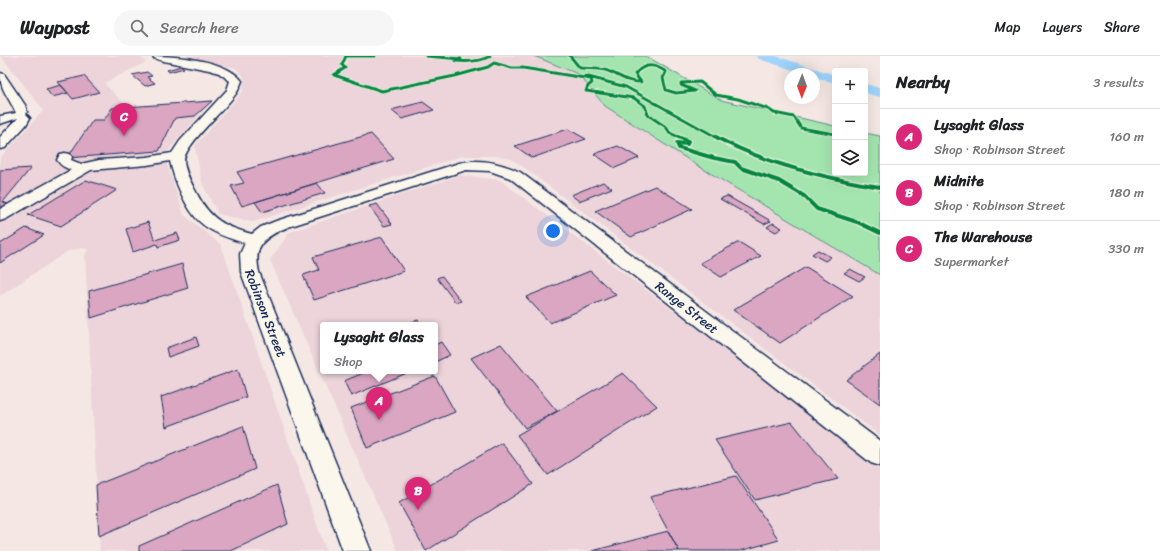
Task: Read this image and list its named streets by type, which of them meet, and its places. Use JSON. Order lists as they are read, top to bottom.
{
  "streets": {
    "street": ["Range Street", "Robinson Street"]
  },
  "crossings": [
    ["Range Street", "Robinson Street"]
  ],
  "north": "bottom",
  "page": {
    "header": "Waypost",
    "search": "Search here",
    "nav": ["Map", "Layers", "Share"],
    "heading": ["Nearby", "3 results"],
    "map_buttons": ["+", "−"],
    "pins": ["C", "A", "B"],
    "list": [
      {
        "mark": "A",
        "name": "Lysaght Glass",
        "note": "Shop · Robinson Street",
        "value": "160 m"
      },
      {
        "mark": "B",
        "name": "Midnite",
        "note": "Shop · Robinson Street",
        "value": "180 m"
      },
      {
        "mark": "C",
        "name": "The Warehouse",
        "note": "Supermarket",
        "value": "330 m"
      }
    ],
    "popup": ["Lysaght Glass", "Shop"]
  }
}
